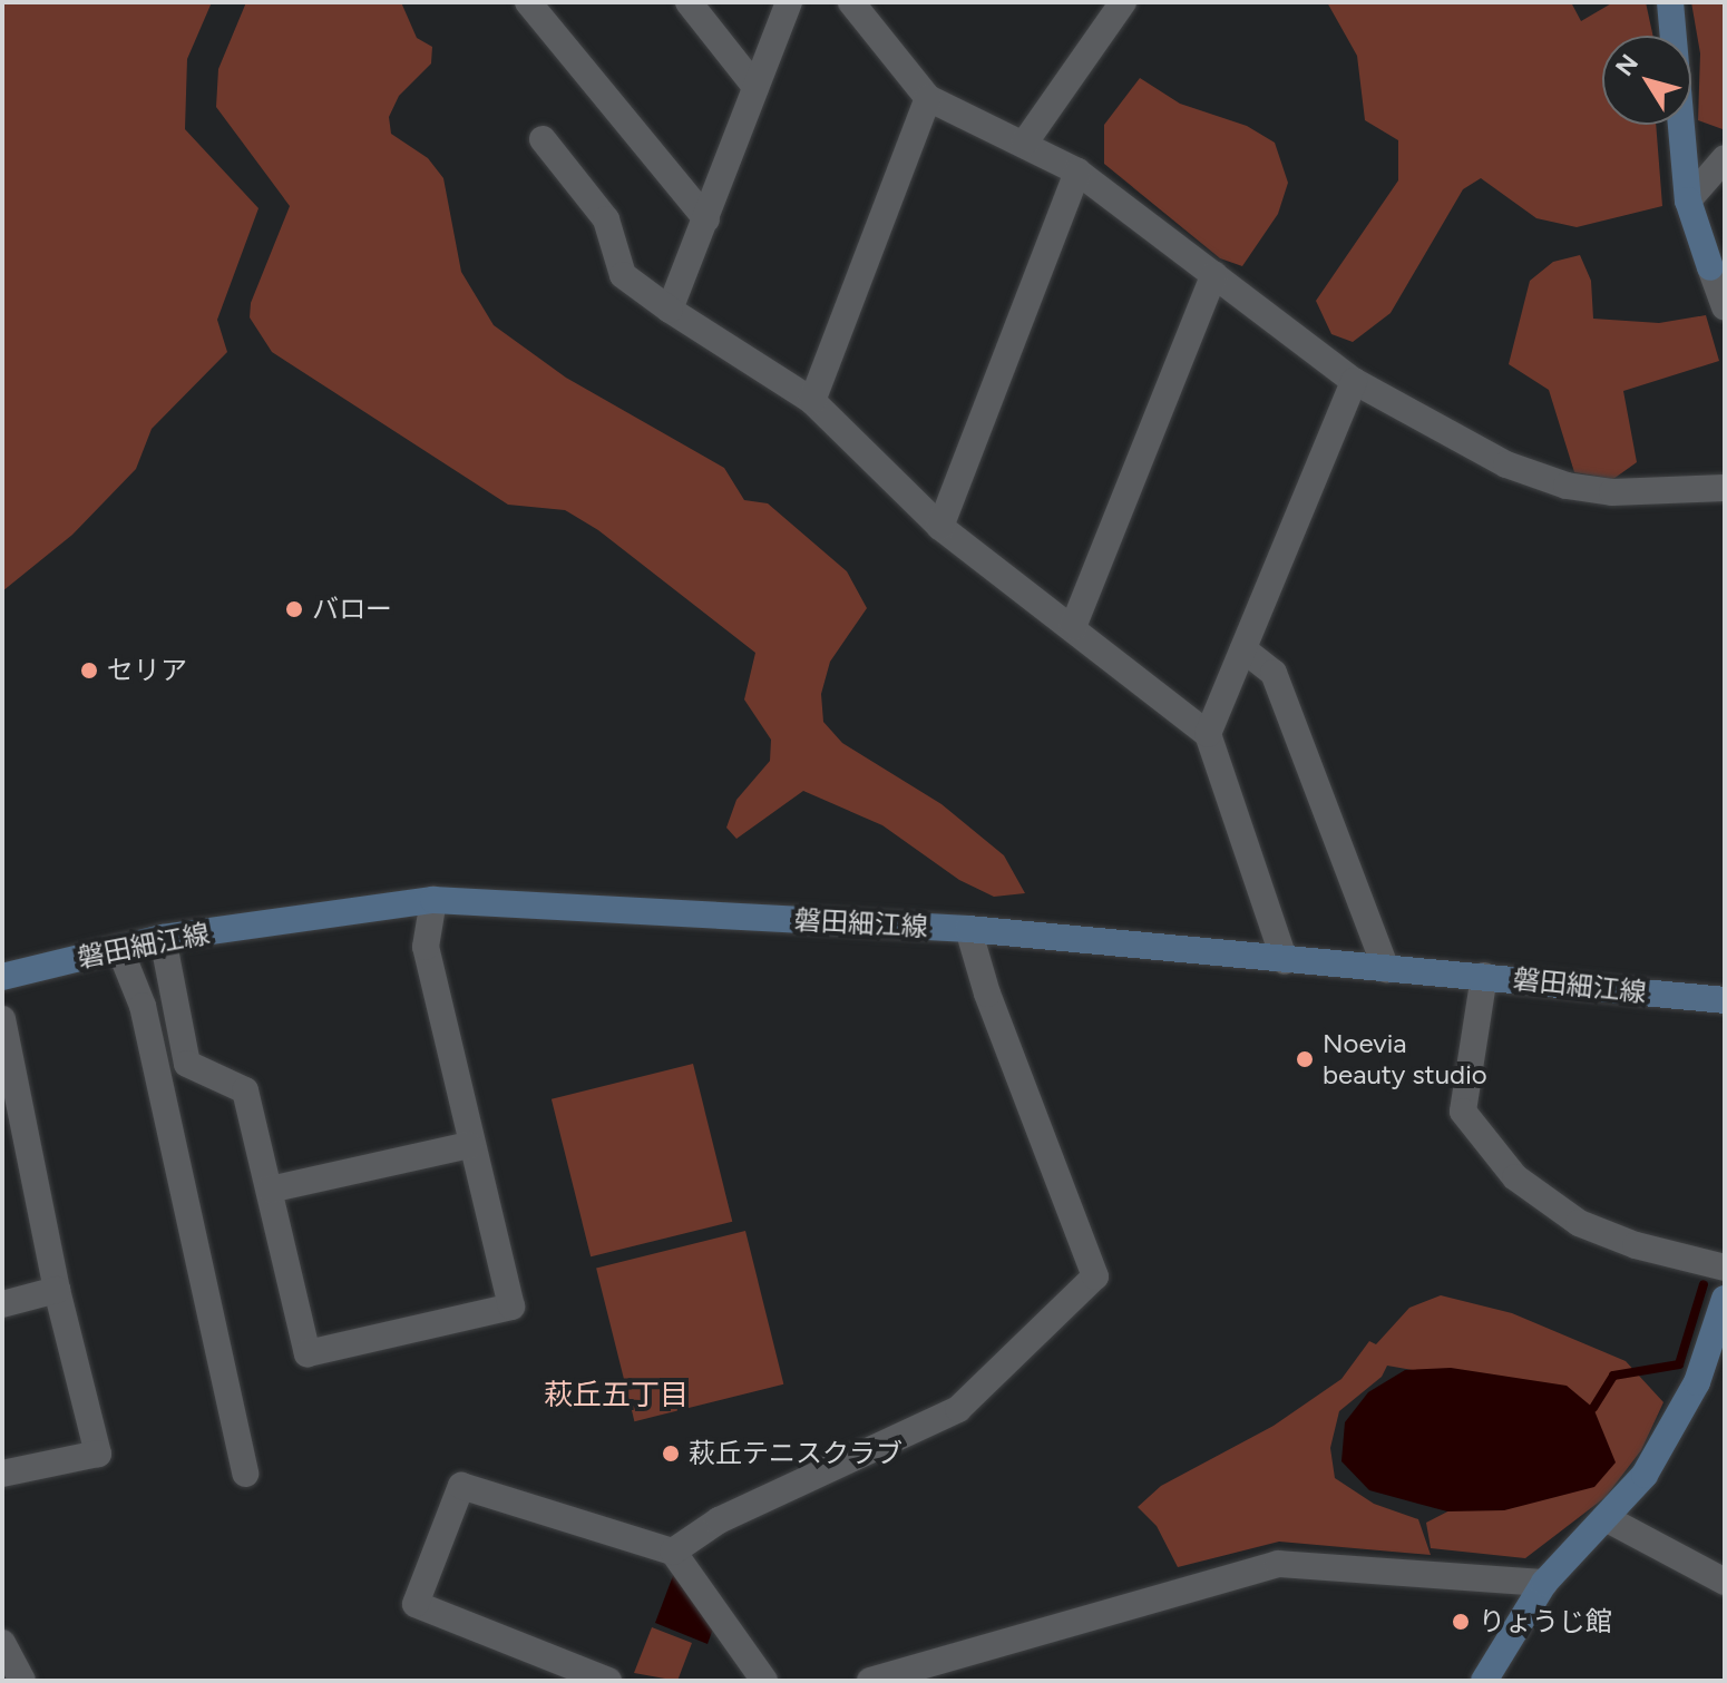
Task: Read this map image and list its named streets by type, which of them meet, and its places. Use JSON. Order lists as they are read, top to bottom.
{
  "streets": {
    "main road": ["磐田細江線"]
  },
  "districts": ["萩丘五丁目"],
  "places": [
    "バロー",
    "セリア",
    "Noevia beauty studio",
    "萩丘テニスクラブ",
    "りょうじ館"
  ],
  "north": "top left"
}
